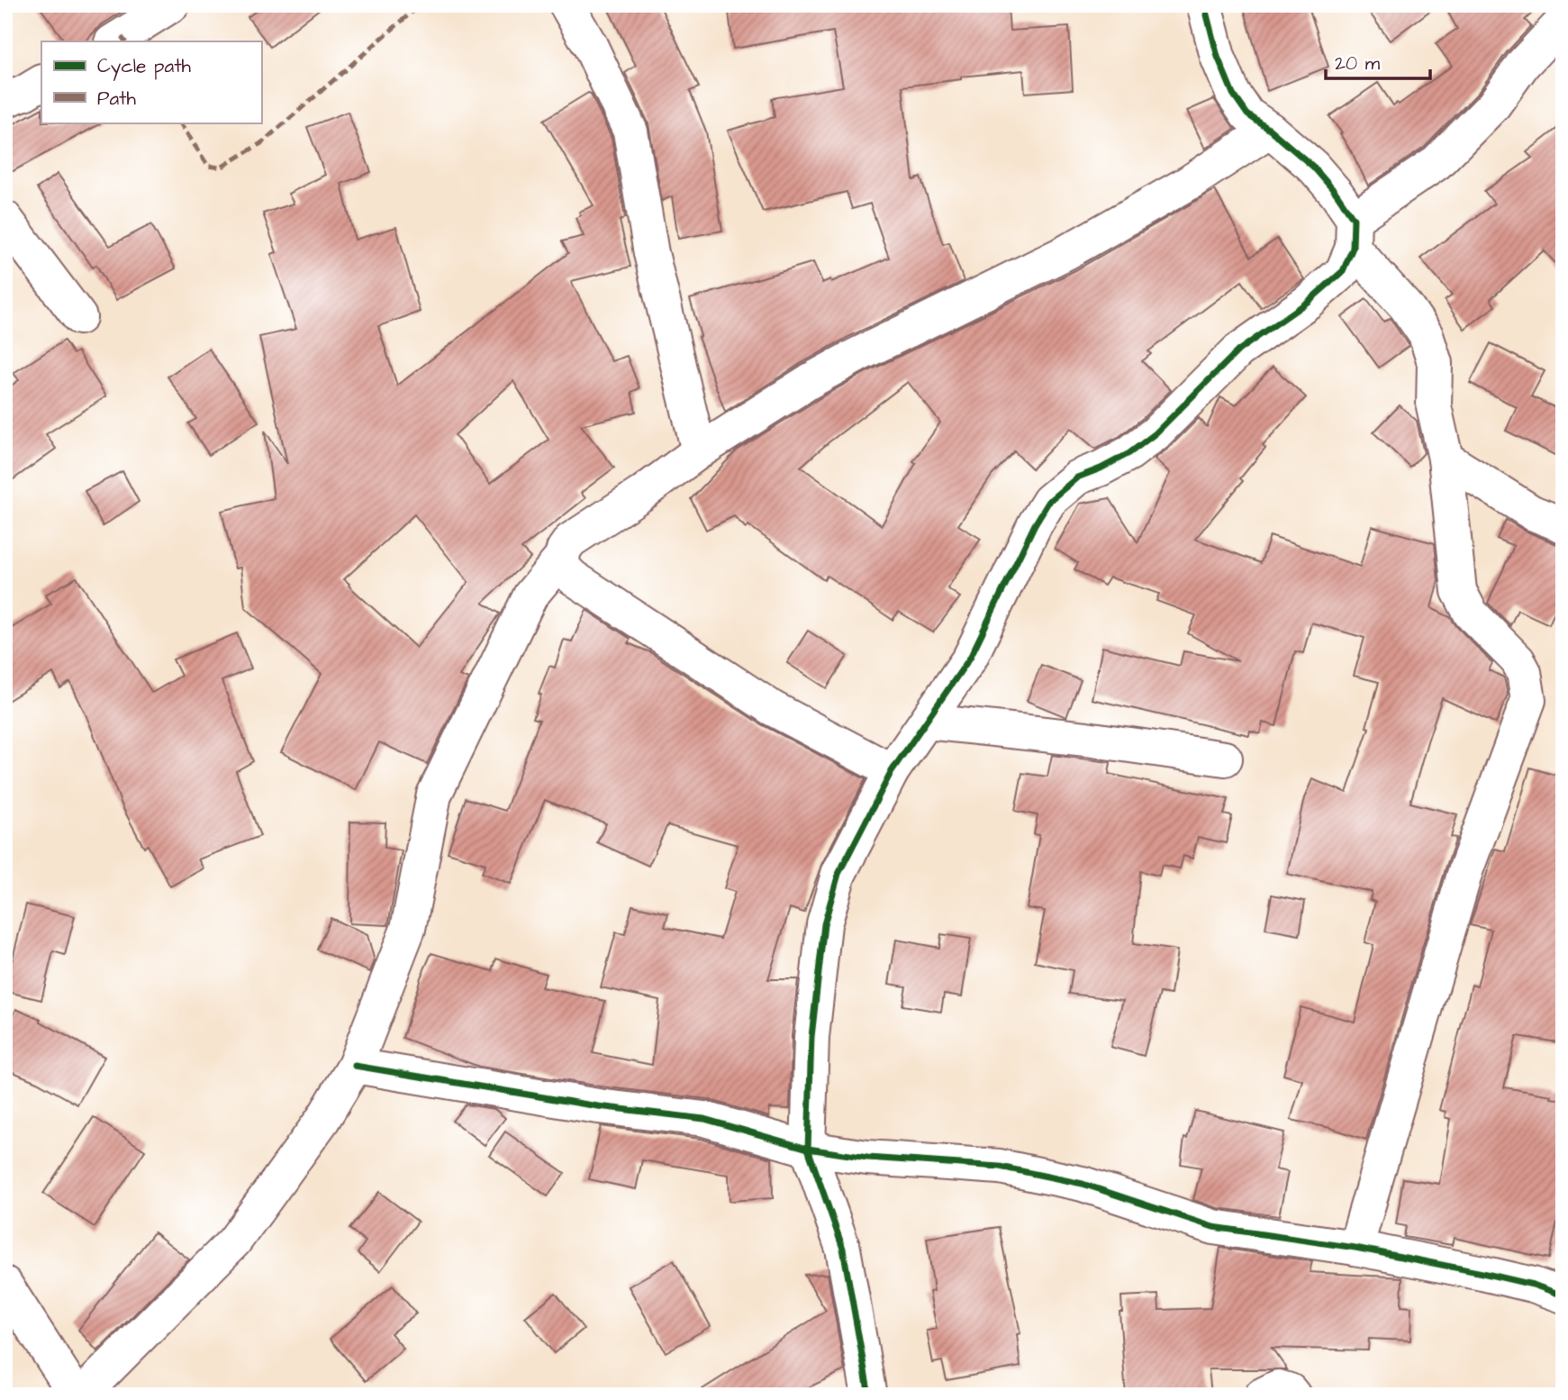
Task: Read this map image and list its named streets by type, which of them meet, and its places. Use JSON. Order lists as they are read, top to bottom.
{
  "legend": ["Cycle path", "Path"],
  "scale_bar": "20 m"
}
